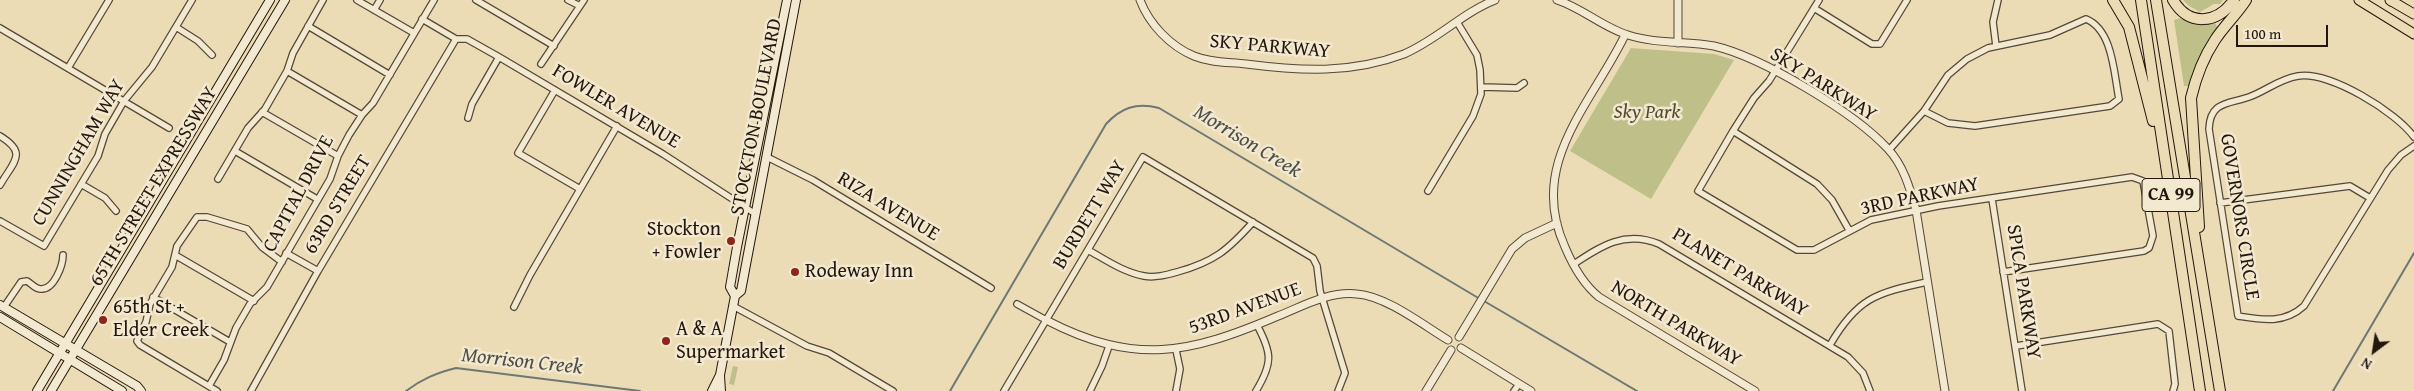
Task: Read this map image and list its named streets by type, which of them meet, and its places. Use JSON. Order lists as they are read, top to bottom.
{
  "streets": {
    "highway": ["CA 99"],
    "main road": ["STOCKTON BOULEVARD", "65TH STREET EXPRESSWAY"],
    "street": [
      "SKY PARKWAY",
      "FOWLER AVENUE",
      "CUNNINGHAM WAY",
      "CAPITAL DRIVE",
      "3RD PARKWAY",
      "63RD STREET",
      "RIZA AVENUE",
      "BURDETT WAY",
      "GOVERNORS CIRCLE",
      "PLANET PARKWAY",
      "SPICA PARKWAY",
      "53RD AVENUE",
      "NORTH PARKWAY"
    ]
  },
  "crossings": [
    ["SKY PARKWAY", "3RD PARKWAY"],
    ["SKY PARKWAY", "NORTH PARKWAY"],
    ["FOWLER AVENUE", "STOCKTON BOULEVARD"],
    ["FOWLER AVENUE", "63RD STREET"],
    ["STOCKTON BOULEVARD", "RIZA AVENUE"],
    ["3RD PARKWAY", "SPICA PARKWAY"],
    ["BURDETT WAY", "53RD AVENUE"],
    ["PLANET PARKWAY", "NORTH PARKWAY"]
  ],
  "water": ["Morrison Creek"],
  "parks": ["Sky Park"],
  "places": [
    "Stockton + Fowler",
    "Rodeway Inn",
    "65th St + Elder Creek",
    "A & A Supermarket"
  ],
  "scale_bar": "100 m",
  "north": "bottom left"
}
